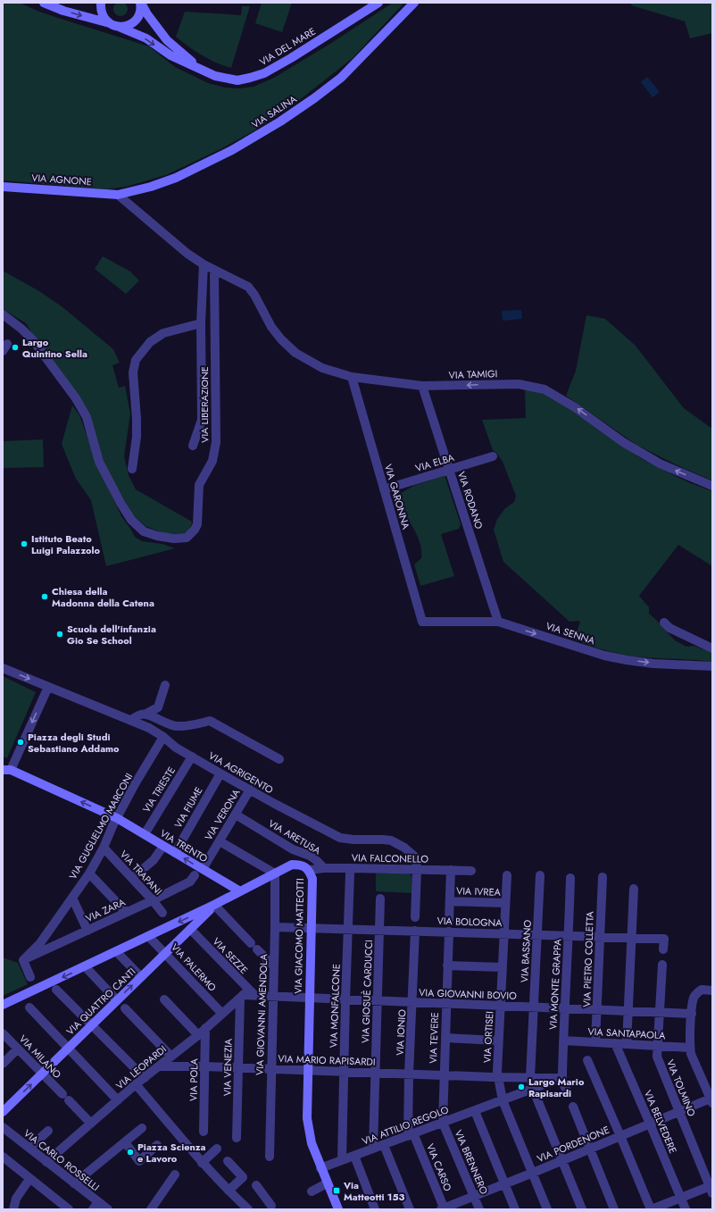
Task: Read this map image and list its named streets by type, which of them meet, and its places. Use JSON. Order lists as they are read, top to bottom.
{
  "streets": {
    "main road": [
      "VIA DEL MARE",
      "VIA SALINA",
      "VIA AGNONE",
      "VIA TRENTO",
      "VIA GIACOMO MATTEOTTI",
      "VIA QUATTRO CANTI"
    ],
    "street": [
      "VIA TAMIGI",
      "VIA LIBERAZIONE",
      "VIA ELBA",
      "VIA GARONNA",
      "VIA RODANO",
      "VIA SENNA",
      "VIA AGRIGENTO",
      "VIA TRIESTE",
      "VIA FIUME",
      "VIA VERONA",
      "VIA GUGLIELMO MARCONI",
      "VIA ARETUSA",
      "VIA FALCONELLO",
      "VIA TRAPANI",
      "VIA IVREA",
      "VIA ZARA",
      "VIA BOLOGNA",
      "VIA BASSANO",
      "VIA SEZZE",
      "VIA PIETRO COLLETTA",
      "VIA PALERMO",
      "VIA MONTE GRAPPA",
      "VIA GIOSUÈ CARDUCCI",
      "VIA GIOVANNI BOVIO",
      "VIA MONFALCONE",
      "VIA GIOVANNI AMENDOLA",
      "VIA IONIO",
      "VIA SANTAPAOLA",
      "VIA ORTISEI",
      "VIA TEVERE",
      "VIA MILANO",
      "VIA MARIO RAPISARDI",
      "VIA LEOPARDI",
      "VIA VENEZIA",
      "VIA POLA",
      "VIA TOLMINO",
      "VIA BELVEDERE",
      "VIA ATTILIO REGOLO",
      "VIA PORDENONE",
      "VIA CARLO ROSSELLI",
      "VIA BRENNERO",
      "VIA CARSO"
    ]
  },
  "crossings": [
    ["VIA SALINA", "VIA AGNONE"],
    ["VIA TAMIGI", "VIA LIBERAZIONE"],
    ["VIA TAMIGI", "VIA GARONNA"],
    ["VIA TAMIGI", "VIA RODANO"],
    ["VIA ELBA", "VIA GARONNA"],
    ["VIA ELBA", "VIA RODANO"],
    ["VIA GARONNA", "VIA SENNA"],
    ["VIA RODANO", "VIA SENNA"],
    ["VIA AGRIGENTO", "VIA TRIESTE"],
    ["VIA AGRIGENTO", "VIA FIUME"],
    ["VIA AGRIGENTO", "VIA VERONA"],
    ["VIA AGRIGENTO", "VIA GUGLIELMO MARCONI"],
    ["VIA AGRIGENTO", "VIA FALCONELLO"],
    ["VIA TRIESTE", "VIA TRENTO"],
    ["VIA FIUME", "VIA TRENTO"],
    ["VIA VERONA", "VIA ARETUSA"],
    ["VIA VERONA", "VIA TRENTO"],
    ["VIA GUGLIELMO MARCONI", "VIA TRENTO"],
    ["VIA GUGLIELMO MARCONI", "VIA TRAPANI"],
    ["VIA GUGLIELMO MARCONI", "VIA ZARA"],
    ["VIA ARETUSA", "VIA FALCONELLO"],
    ["VIA TRENTO", "VIA GIACOMO MATTEOTTI"],
    ["VIA FALCONELLO", "VIA GIACOMO MATTEOTTI"],
    ["VIA TRAPANI", "VIA ZARA"],
    ["VIA IVREA", "VIA ORTISEI"],
    ["VIA BOLOGNA", "VIA GIACOMO MATTEOTTI"],
    ["VIA BOLOGNA", "VIA BASSANO"],
    ["VIA BOLOGNA", "VIA PIETRO COLLETTA"],
    ["VIA BOLOGNA", "VIA MONTE GRAPPA"],
    ["VIA BOLOGNA", "VIA GIOSUÈ CARDUCCI"],
    ["VIA BOLOGNA", "VIA MONFALCONE"],
    ["VIA BOLOGNA", "VIA GIOVANNI AMENDOLA"],
    ["VIA BOLOGNA", "VIA IONIO"],
    ["VIA BOLOGNA", "VIA ORTISEI"],
    ["VIA BOLOGNA", "VIA TEVERE"],
    ["VIA GIACOMO MATTEOTTI", "VIA PALERMO"],
    ["VIA GIACOMO MATTEOTTI", "VIA GIOVANNI BOVIO"],
    ["VIA GIACOMO MATTEOTTI", "VIA QUATTRO CANTI"],
    ["VIA GIACOMO MATTEOTTI", "VIA GIOVANNI AMENDOLA"],
    ["VIA GIACOMO MATTEOTTI", "VIA MARIO RAPISARDI"],
    ["VIA GIACOMO MATTEOTTI", "VIA ATTILIO REGOLO"],
    ["VIA BASSANO", "VIA GIOVANNI BOVIO"],
    ["VIA BASSANO", "VIA MARIO RAPISARDI"],
    ["VIA BASSANO", "VIA ATTILIO REGOLO"],
    ["VIA BASSANO", "VIA PORDENONE"],
    ["VIA SEZZE", "VIA GIOVANNI BOVIO"],
    ["VIA SEZZE", "VIA QUATTRO CANTI"],
    ["VIA SEZZE", "VIA LEOPARDI"],
    ["VIA SEZZE", "VIA VENEZIA"],
    ["VIA PIETRO COLLETTA", "VIA GIOVANNI BOVIO"],
    ["VIA PIETRO COLLETTA", "VIA SANTAPAOLA"],
    ["VIA PALERMO", "VIA QUATTRO CANTI"],
    ["VIA PALERMO", "VIA LEOPARDI"],
    ["VIA MONTE GRAPPA", "VIA GIOVANNI BOVIO"],
    ["VIA MONTE GRAPPA", "VIA SANTAPAOLA"],
    ["VIA MONTE GRAPPA", "VIA MARIO RAPISARDI"],
    ["VIA MONTE GRAPPA", "VIA ATTILIO REGOLO"],
    ["VIA GIOSUÈ CARDUCCI", "VIA GIOVANNI BOVIO"],
    ["VIA GIOSUÈ CARDUCCI", "VIA MARIO RAPISARDI"],
    ["VIA GIOSUÈ CARDUCCI", "VIA ATTILIO REGOLO"],
    ["VIA GIOVANNI BOVIO", "VIA MONFALCONE"],
    ["VIA GIOVANNI BOVIO", "VIA GIOVANNI AMENDOLA"],
    ["VIA GIOVANNI BOVIO", "VIA IONIO"],
    ["VIA GIOVANNI BOVIO", "VIA ORTISEI"],
    ["VIA GIOVANNI BOVIO", "VIA TEVERE"],
    ["VIA GIOVANNI BOVIO", "VIA LEOPARDI"],
    ["VIA GIOVANNI BOVIO", "VIA VENEZIA"],
    ["VIA GIOVANNI BOVIO", "VIA TOLMINO"],
    ["VIA QUATTRO CANTI", "VIA MILANO"],
    ["VIA MONFALCONE", "VIA MARIO RAPISARDI"],
    ["VIA MONFALCONE", "VIA ATTILIO REGOLO"],
    ["VIA GIOVANNI AMENDOLA", "VIA MARIO RAPISARDI"],
    ["VIA IONIO", "VIA MARIO RAPISARDI"],
    ["VIA IONIO", "VIA ATTILIO REGOLO"],
    ["VIA IONIO", "VIA CARSO"],
    ["VIA SANTAPAOLA", "VIA TOLMINO"],
    ["VIA SANTAPAOLA", "VIA BELVEDERE"],
    ["VIA ORTISEI", "VIA MARIO RAPISARDI"],
    ["VIA ORTISEI", "VIA ATTILIO REGOLO"],
    ["VIA ORTISEI", "VIA PORDENONE"],
    ["VIA TEVERE", "VIA MARIO RAPISARDI"],
    ["VIA TEVERE", "VIA ATTILIO REGOLO"],
    ["VIA TEVERE", "VIA BRENNERO"],
    ["VIA MILANO", "VIA LEOPARDI"],
    ["VIA MARIO RAPISARDI", "VIA LEOPARDI"],
    ["VIA MARIO RAPISARDI", "VIA VENEZIA"],
    ["VIA MARIO RAPISARDI", "VIA POLA"],
    ["VIA MARIO RAPISARDI", "VIA ATTILIO REGOLO"],
    ["VIA LEOPARDI", "VIA VENEZIA"],
    ["VIA LEOPARDI", "VIA POLA"],
    ["VIA LEOPARDI", "VIA CARLO ROSSELLI"],
    ["VIA TOLMINO", "VIA PORDENONE"],
    ["VIA BELVEDERE", "VIA PORDENONE"],
    ["VIA ATTILIO REGOLO", "VIA BRENNERO"],
    ["VIA ATTILIO REGOLO", "VIA CARSO"],
    ["VIA PORDENONE", "VIA BRENNERO"],
    ["VIA PORDENONE", "VIA CARSO"]
  ],
  "one_way": ["VIA TAMIGI", "VIA SENNA", "VIA TRENTO"],
  "places": {
    "other": [
      "Largo Quintino Sella",
      "Istituto Beato Luigi Palazzolo",
      "Chiesa della Madonna della Catena",
      "Scuola dell'infanzia Gio Se School",
      "Piazza degli Studi Sebastiano Addamo",
      "Largo Mario Rapisardi",
      "Piazza Scienza e Lavoro"
    ],
    "transit": ["Via Matteotti 153"]
  }
}
